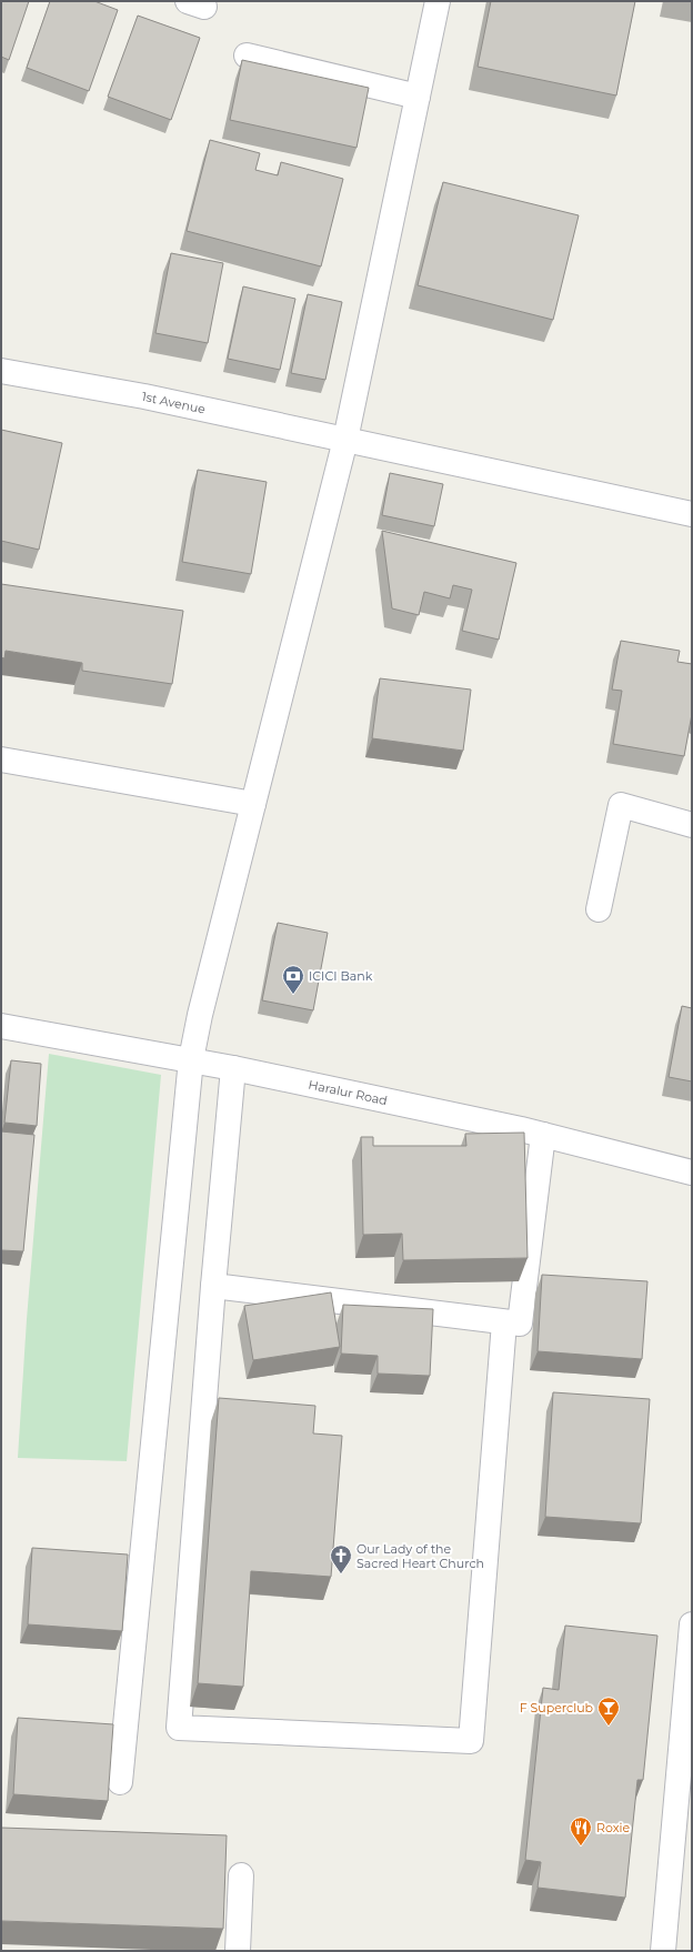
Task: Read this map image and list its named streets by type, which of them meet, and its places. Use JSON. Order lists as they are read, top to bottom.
{
  "streets": {
    "street": ["1st Avenue", "Haralur Road"]
  },
  "places": {
    "bank": ["ICICI Bank"],
    "church": ["Our Lady of the Sacred Heart Church"],
    "bar": ["F Superclub"],
    "restaurant": ["Roxie"]
  }
}
